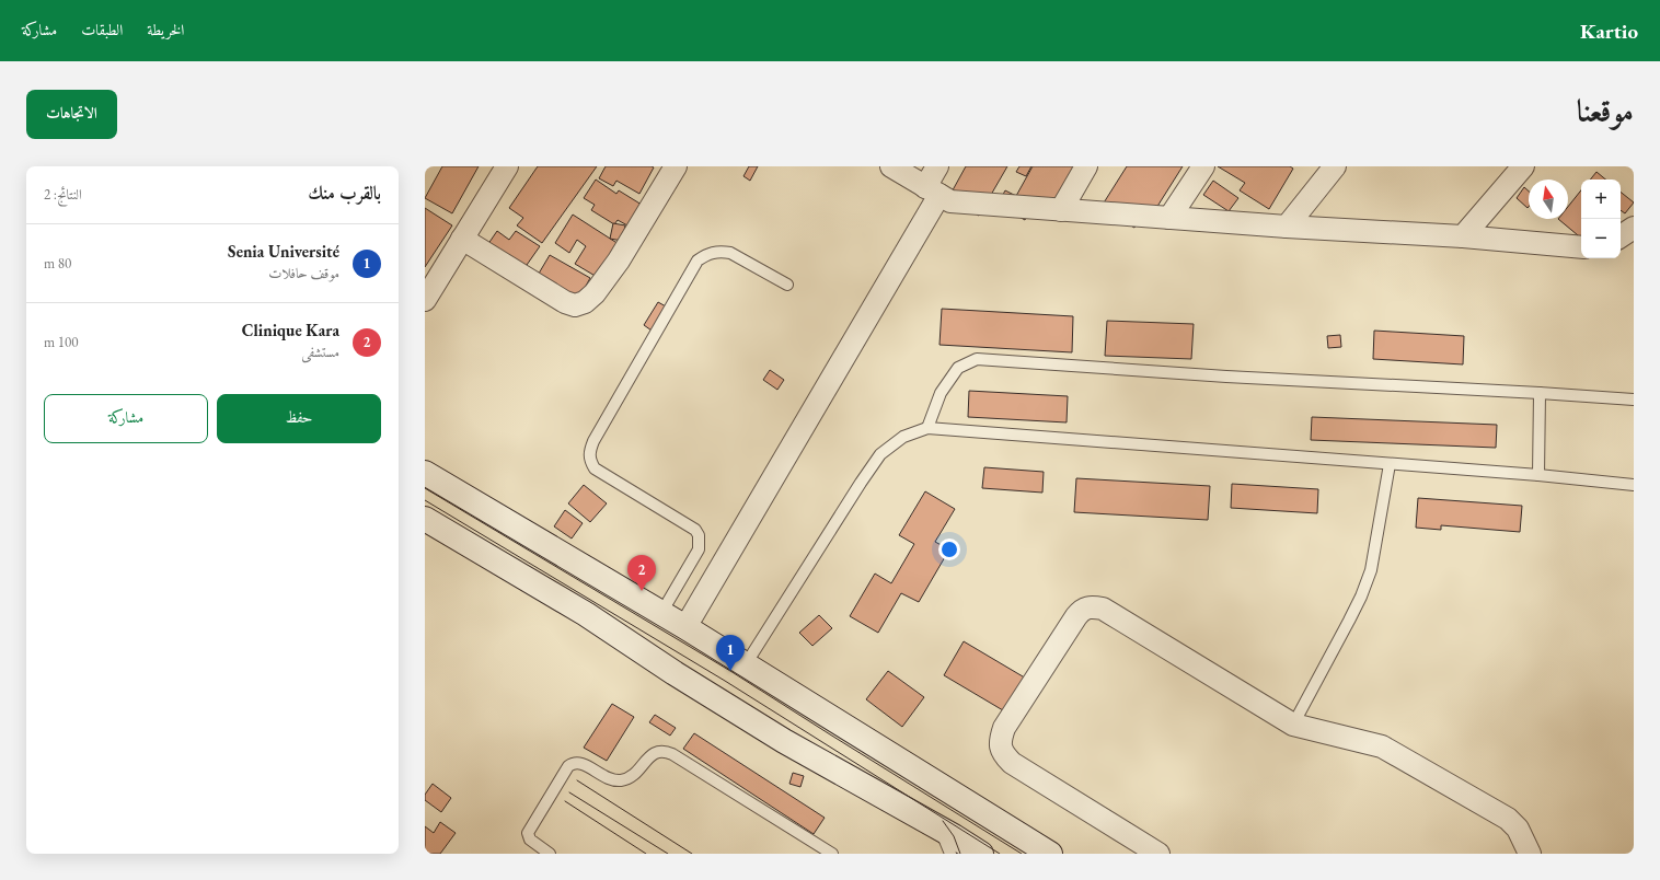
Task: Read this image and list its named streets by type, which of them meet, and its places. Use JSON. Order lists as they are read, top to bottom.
{
  "north": "top",
  "page": {
    "header": "Kartio",
    "nav": ["الخريطة", "الطبقات", "مشاركة"],
    "title": "موقعنا",
    "buttons": [
      "الاتجاهات",
      ["حفظ", "مشاركة"]
    ],
    "heading": ["بالقرب منك", "النتائج: 2"],
    "map_buttons": ["+", "−"],
    "list": [
      {
        "mark": "1",
        "name": "Senia Université",
        "note": "موقف حافلات",
        "value": "80 m"
      },
      {
        "mark": "2",
        "name": "Clinique Kara",
        "note": "مستشفى",
        "value": "100 m"
      }
    ],
    "pins": ["2", "1"]
  }
}
